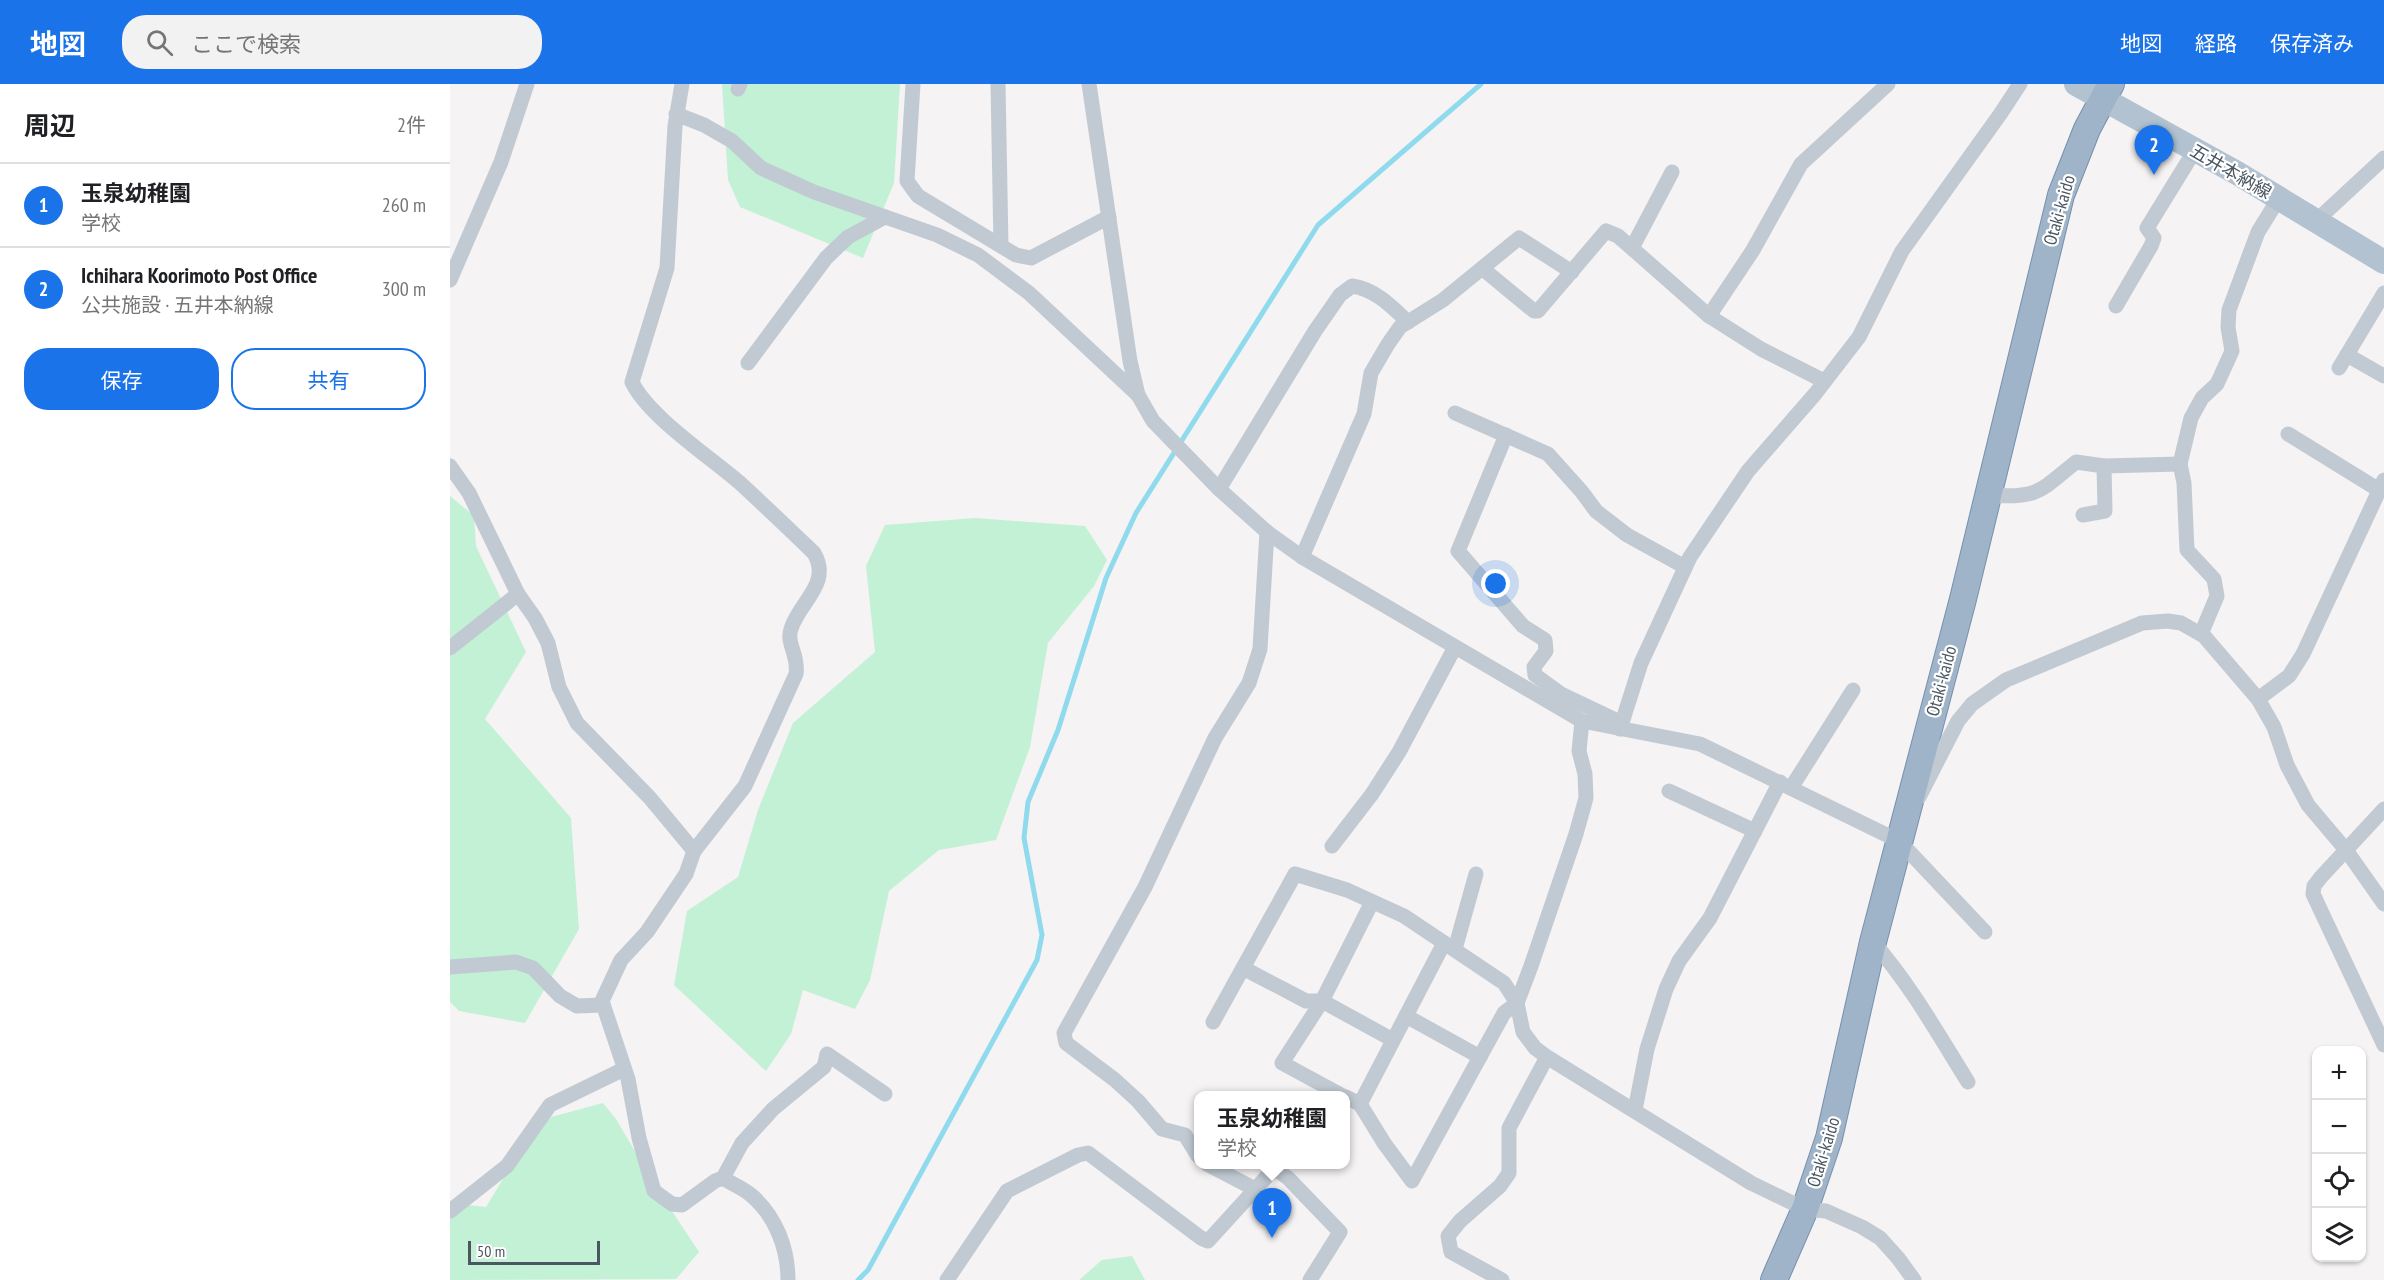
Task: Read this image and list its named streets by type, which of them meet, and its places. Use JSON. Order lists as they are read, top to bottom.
{
  "streets": {
    "highway": ["Otaki-kaido"],
    "main road": ["五井本納線"]
  },
  "crossings": [
    ["五井本納線", "Otaki-kaido"]
  ],
  "scale_bar": "50 m",
  "page": {
    "header": "地図",
    "search": "ここで検索",
    "nav": ["地図", "経路", "保存済み"],
    "heading": ["周辺", "2件"],
    "pins": ["2", "1"],
    "list": [
      {
        "mark": "1",
        "name": "玉泉幼稚園",
        "note": "学校",
        "value": "260 m"
      },
      {
        "mark": "2",
        "name": "Ichihara Koorimoto Post Office",
        "note": "公共施設 · 五井本納線",
        "value": "300 m"
      }
    ],
    "buttons": ["保存", "共有"],
    "map_buttons": ["+", "−"],
    "popup": ["玉泉幼稚園", "学校"],
    "scale": "50 m"
  }
}
